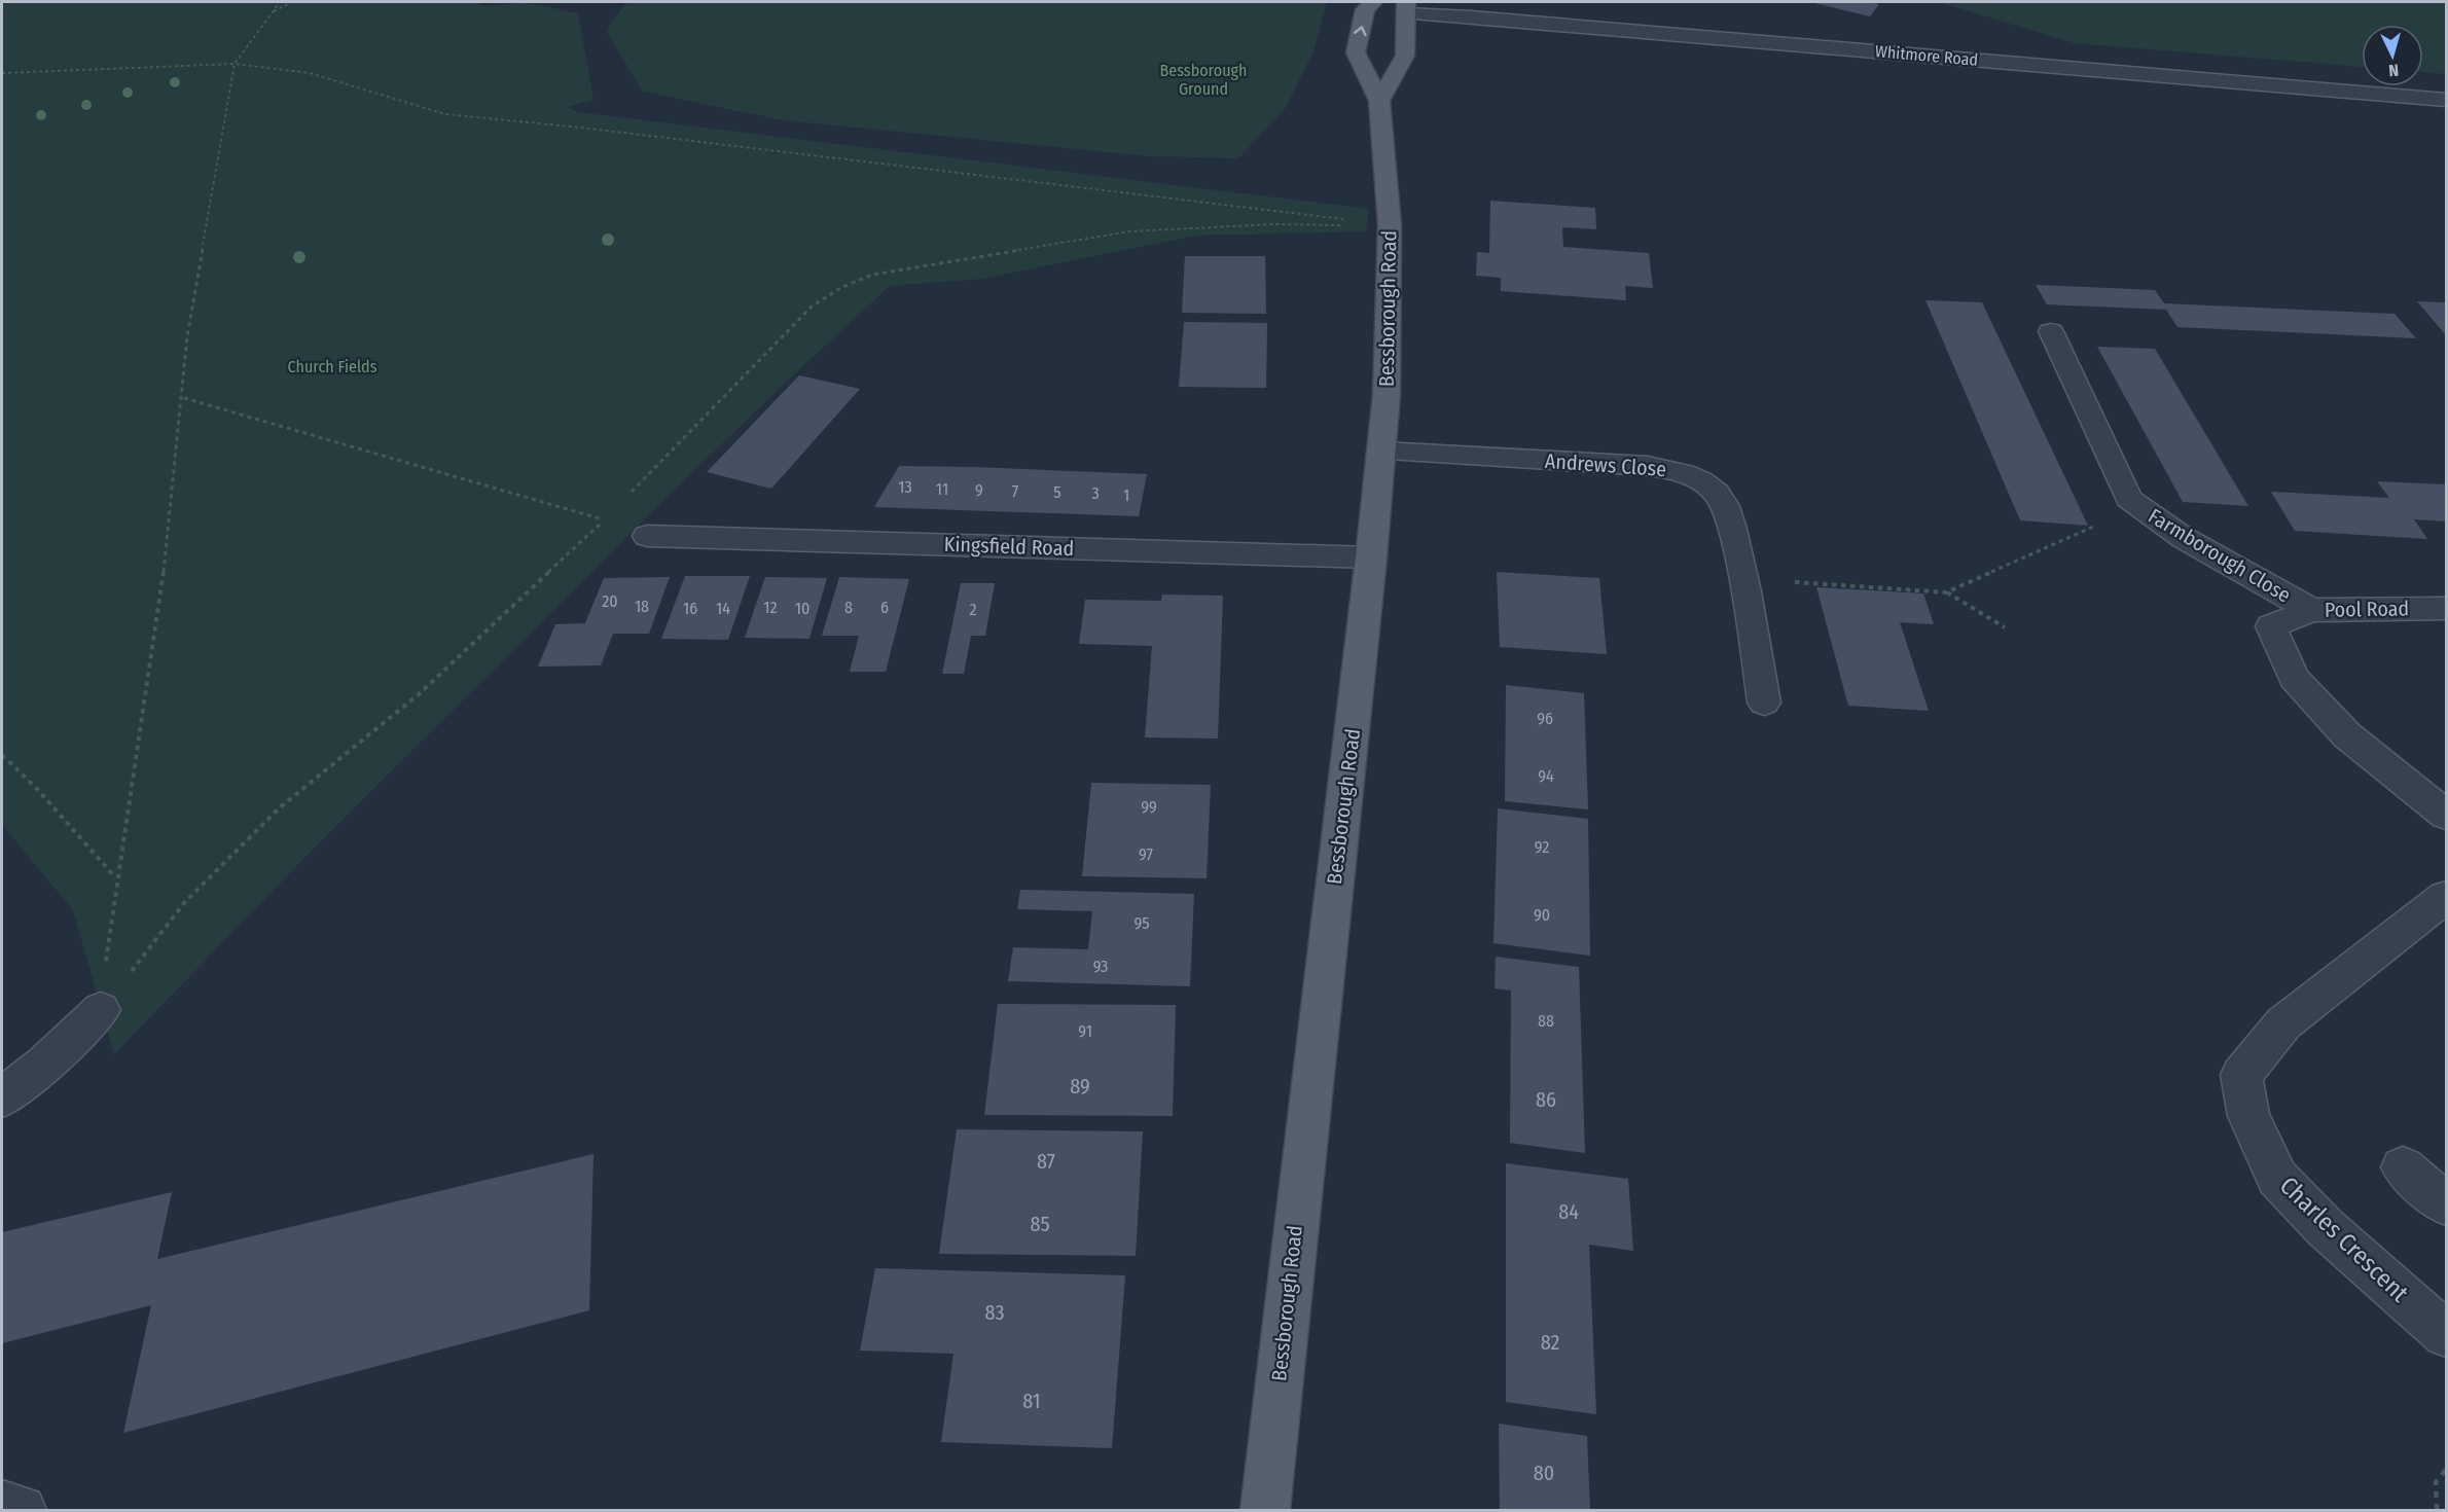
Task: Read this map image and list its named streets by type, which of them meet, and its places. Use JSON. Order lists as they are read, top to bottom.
{
  "streets": {
    "main road": ["Bessborough Road"],
    "street": [
      "Whitmore Road",
      "Andrews Close",
      "Kingsfield Road",
      "Farmborough Close",
      "Pool Road",
      "Charles Crescent"
    ]
  },
  "crossings": [
    ["Bessborough Road", "Andrews Close"],
    ["Bessborough Road", "Kingsfield Road"],
    ["Farmborough Close", "Pool Road"]
  ],
  "parks": ["Bessborough Ground", "Church Fields"],
  "house_numbers": [
    "13",
    "11",
    "9",
    "7",
    "5",
    "3",
    "1",
    "20",
    "18",
    "12",
    "8",
    "6",
    "16",
    "14",
    "10",
    "2",
    "96",
    "94",
    "99",
    "92",
    "97",
    "90",
    "95",
    "93",
    "88",
    "91",
    "89",
    "86",
    "87",
    "84",
    "85",
    "83",
    "82",
    "81",
    "80"
  ],
  "north": "bottom"
}
